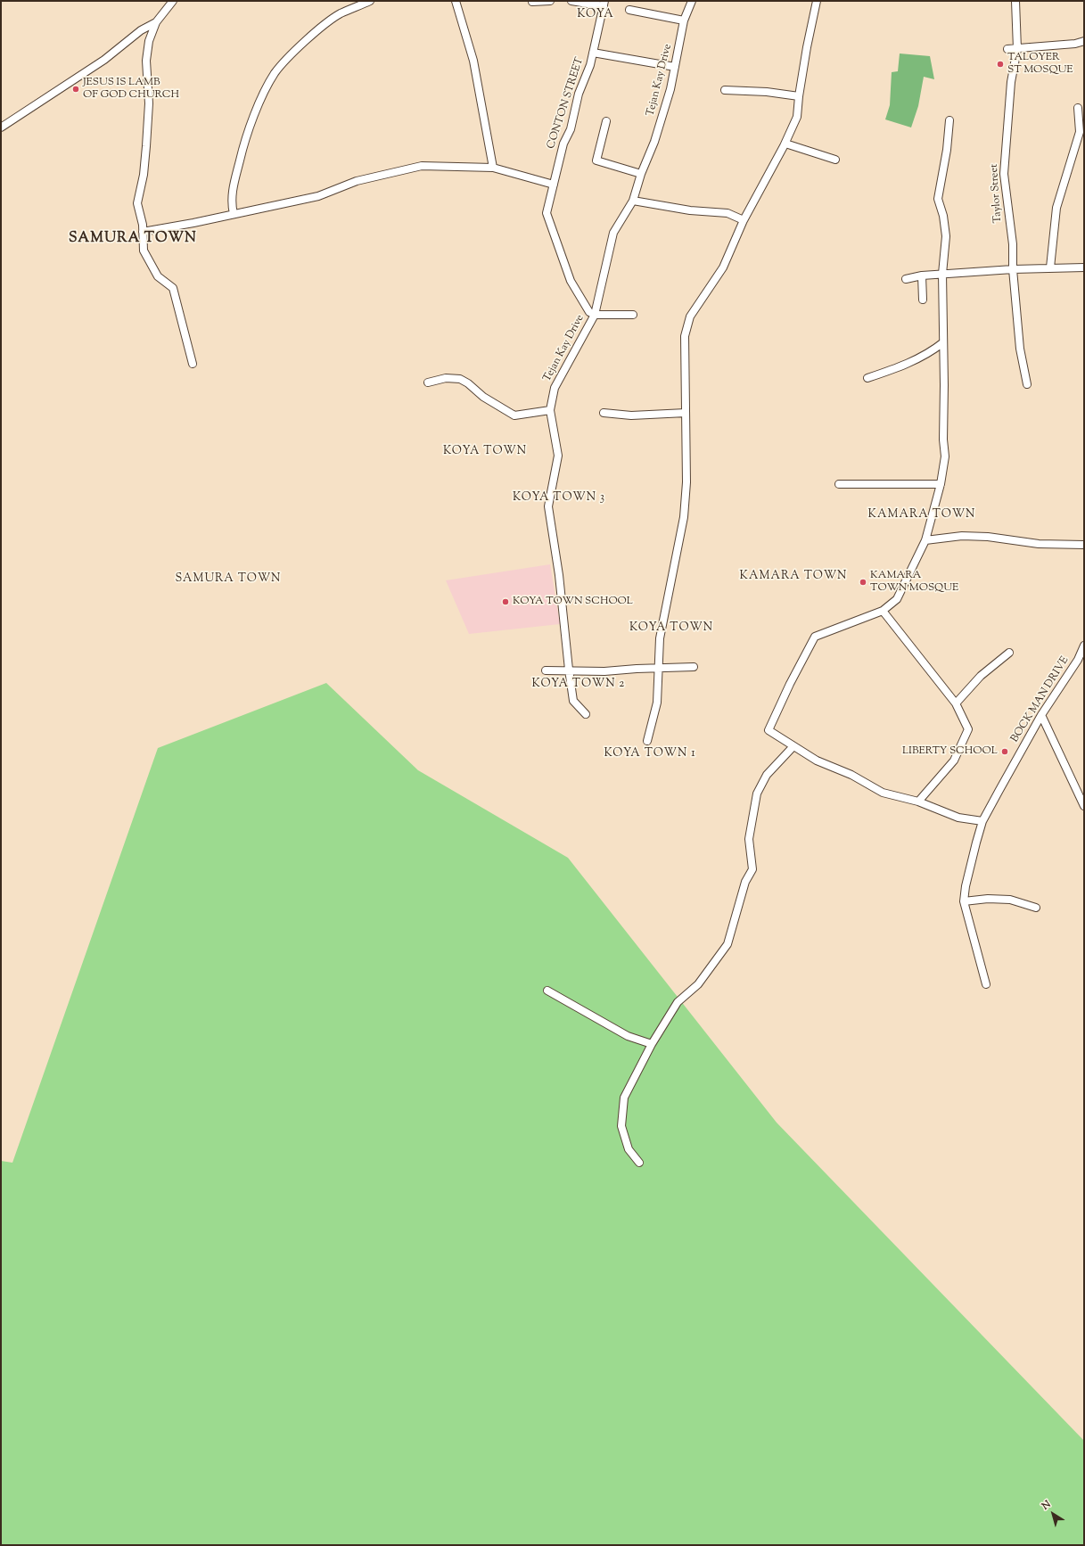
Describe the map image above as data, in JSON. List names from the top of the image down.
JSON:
{
  "streets": {
    "street": [
      "Tejan Kay Drive",
      "CONTON STREET",
      "Taylor Street",
      "BOCK MAN DRIVE"
    ]
  },
  "crossings": [
    ["Tejan Kay Drive", "CONTON STREET"]
  ],
  "districts": [
    "KOYA",
    "SAMURA TOWN",
    "KOYA TOWN",
    "KOYA TOWN 3",
    "KAMARA TOWN",
    "KAMARA TOWN",
    "SAMURA TOWN",
    "KOYA TOWN",
    "KOYA TOWN 2",
    "KOYA TOWN 1"
  ],
  "places": [
    "TALOYER ST MOSQUE",
    "JESUS IS LAMB OF GOD CHURCH",
    "KAMARA TOWN MOSQUE",
    "KOYA TOWN SCHOOL",
    "LIBERTY SCHOOL"
  ],
  "north": "top left"
}
